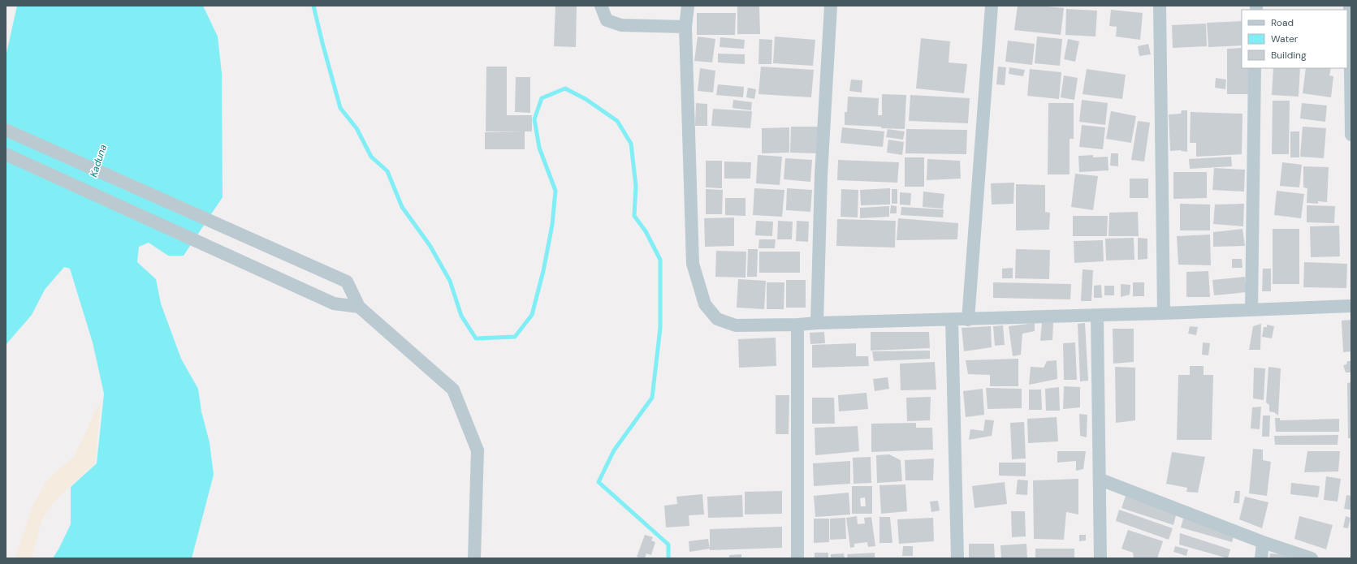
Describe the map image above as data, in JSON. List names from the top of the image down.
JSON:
{
  "water": ["Kaduna"],
  "legend": ["Road", "Water", "Building"]
}
